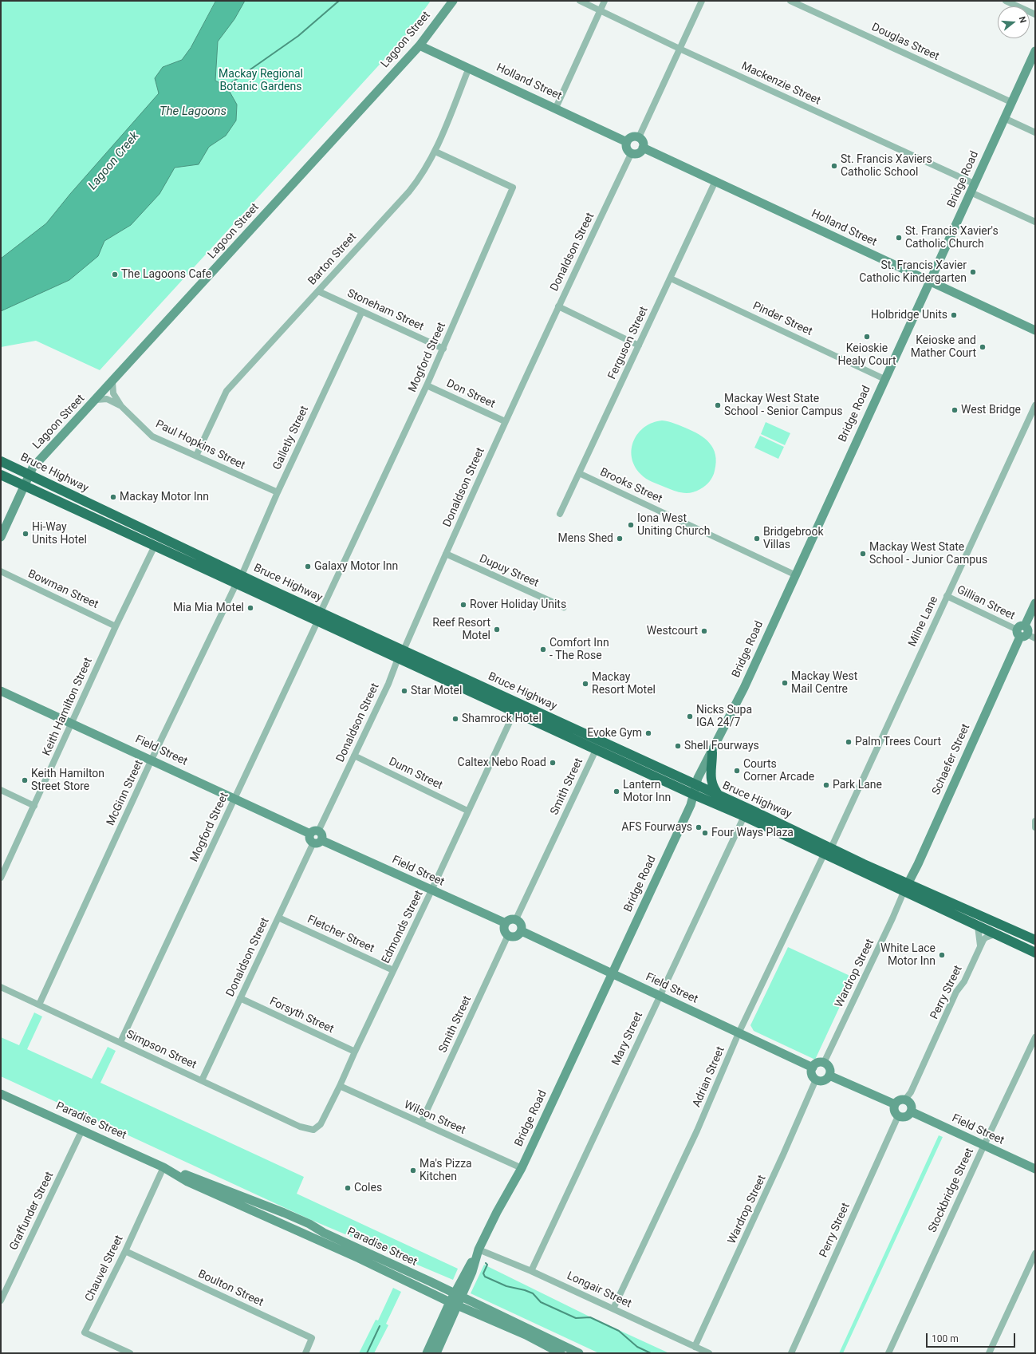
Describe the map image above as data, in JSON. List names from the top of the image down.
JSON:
{
  "streets": {
    "highway": ["Bruce Highway"],
    "street": [
      "Lagoon Street",
      "Douglas Street",
      "Holland Street",
      "Mackenzie Street",
      "Bridge Road",
      "Donaldson Street",
      "Barton Street",
      "Stoneham Street",
      "Pinder Street",
      "Ferguson Street",
      "Mogford Street",
      "Don Street",
      "Galletly Street",
      "Paul Hopkins Street",
      "Brooks Street",
      "Dupuy Street",
      "Bowman Street",
      "Gillian Street",
      "Milne Lane",
      "Keith Hamilton Street",
      "Field Street",
      "Schaefer Street",
      "Dunn Street",
      "Smith Street",
      "McGinn Street",
      "Edmonds Street",
      "Fletcher Street",
      "Wardrop Street",
      "Perry Street",
      "Forsyth Street",
      "Mary Street",
      "Simpson Street",
      "Adrian Street",
      "Wilson Street",
      "Paradise Street",
      "Stockbridge Street",
      "Graffunder Street",
      "Chauvel Street",
      "Boulton Street",
      "Longair Street"
    ]
  },
  "crossings": [
    ["Lagoon Street", "Holland Street"],
    ["Lagoon Street", "Paul Hopkins Street"],
    ["Lagoon Street", "Bruce Highway"],
    ["Douglas Street", "Bridge Road"],
    ["Holland Street", "Bridge Road"],
    ["Holland Street", "Donaldson Street"],
    ["Holland Street", "Barton Street"],
    ["Holland Street", "Ferguson Street"],
    ["Mackenzie Street", "Bridge Road"],
    ["Bridge Road", "Pinder Street"],
    ["Bridge Road", "Bruce Highway"],
    ["Bridge Road", "Brooks Street"],
    ["Bridge Road", "Field Street"],
    ["Bridge Road", "Wilson Street"],
    ["Bridge Road", "Paradise Street"],
    ["Bridge Road", "Longair Street"],
    ["Donaldson Street", "Don Street"],
    ["Donaldson Street", "Bruce Highway"],
    ["Donaldson Street", "Dupuy Street"],
    ["Donaldson Street", "Field Street"],
    ["Donaldson Street", "Dunn Street"],
    ["Donaldson Street", "Fletcher Street"],
    ["Donaldson Street", "Forsyth Street"],
    ["Donaldson Street", "Simpson Street"],
    ["Barton Street", "Stoneham Street"],
    ["Barton Street", "Mogford Street"],
    ["Barton Street", "Paul Hopkins Street"],
    ["Stoneham Street", "Mogford Street"],
    ["Stoneham Street", "Galletly Street"],
    ["Pinder Street", "Ferguson Street"],
    ["Ferguson Street", "Brooks Street"],
    ["Mogford Street", "Don Street"],
    ["Mogford Street", "Bruce Highway"],
    ["Mogford Street", "Field Street"],
    ["Mogford Street", "Simpson Street"],
    ["Galletly Street", "Paul Hopkins Street"],
    ["Galletly Street", "Bruce Highway"],
    ["Galletly Street", "McGinn Street"],
    ["Bruce Highway", "Milne Lane"],
    ["Bruce Highway", "Keith Hamilton Street"],
    ["Bruce Highway", "Schaefer Street"],
    ["Bruce Highway", "Smith Street"],
    ["Bruce Highway", "McGinn Street"],
    ["Bruce Highway", "Edmonds Street"],
    ["Bruce Highway", "Wardrop Street"],
    ["Bruce Highway", "Perry Street"],
    ["Bruce Highway", "Mary Street"],
    ["Bruce Highway", "Adrian Street"],
    ["Bowman Street", "Keith Hamilton Street"],
    ["Gillian Street", "Milne Lane"],
    ["Gillian Street", "Schaefer Street"],
    ["Keith Hamilton Street", "Field Street"],
    ["Field Street", "Smith Street"],
    ["Field Street", "McGinn Street"],
    ["Field Street", "Edmonds Street"],
    ["Field Street", "Wardrop Street"],
    ["Field Street", "Perry Street"],
    ["Field Street", "Mary Street"],
    ["Field Street", "Adrian Street"],
    ["Field Street", "Stockbridge Street"],
    ["Schaefer Street", "Wardrop Street"],
    ["Dunn Street", "Edmonds Street"],
    ["Smith Street", "Wilson Street"],
    ["McGinn Street", "Simpson Street"],
    ["Edmonds Street", "Fletcher Street"],
    ["Edmonds Street", "Forsyth Street"],
    ["Edmonds Street", "Simpson Street"],
    ["Edmonds Street", "Wilson Street"],
    ["Wardrop Street", "Longair Street"],
    ["Mary Street", "Longair Street"],
    ["Adrian Street", "Longair Street"],
    ["Paradise Street", "Graffunder Street"],
    ["Paradise Street", "Chauvel Street"],
    ["Chauvel Street", "Boulton Street"]
  ],
  "water": ["The Lagoons", "Lagoon Creek"],
  "parks": ["Mackay Regional Botanic Gardens"],
  "places": [
    "St. Francis Xaviers Catholic School",
    "St. Francis Xavier's Catholic Church",
    "St. Francis Xavier Catholic Kindergarten",
    "The Lagoons Cafe",
    "Holbridge Units",
    "Keioskie Healy Court",
    "Keioske and Mather Court",
    "Mackay West State School - Senior Campus",
    "West Bridge",
    "Mackay Motor Inn",
    "Iona West Uniting Church",
    "Hi-Way Units Hotel",
    "Mens Shed",
    "Bridgebrook Villas",
    "Mackay West State School - Junior Campus",
    "Galaxy Motor Inn",
    "Rover Holiday Units",
    "Mia Mia Motel",
    "Reef Resort Motel",
    "Westcourt",
    "Comfort Inn - The Rose",
    "Mackay West Mail Centre",
    "Mackay Resort Motel",
    "Star Motel",
    "Nicks Supa IGA 24/7",
    "Shamrock Hotel",
    "Evoke Gym",
    "Palm Trees Court",
    "Shell Fourways",
    "Caltex Nebo Road",
    "Courts Corner Arcade",
    "Keith Hamilton Street Store",
    "Park Lane",
    "Lantern Motor Inn",
    "AFS Fourways",
    "Four Ways Plaza",
    "White Lace Motor Inn",
    "Ma's Pizza Kitchen",
    "Coles"
  ],
  "scale_bar": "100 m",
  "north": "right"
}
